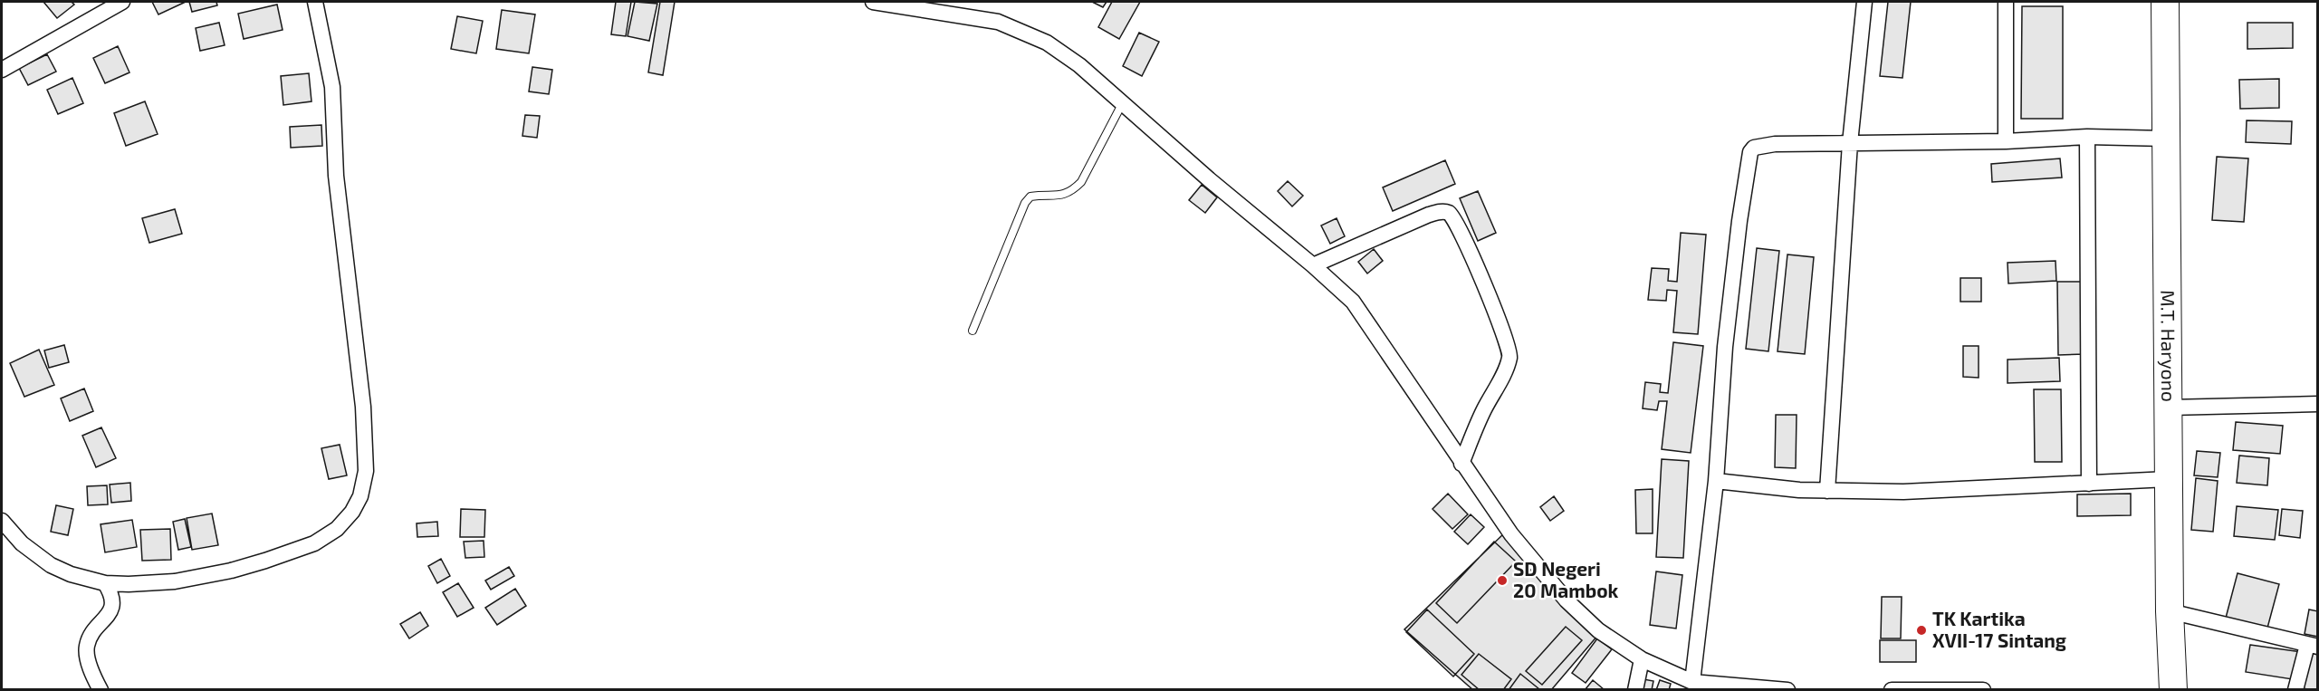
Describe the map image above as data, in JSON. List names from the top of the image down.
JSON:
{
  "streets": {
    "highway": ["M.T. Haryono"]
  },
  "places": ["SD Negeri 20 Mambok", "TK Kartika XVII-17 Sintang"]
}
